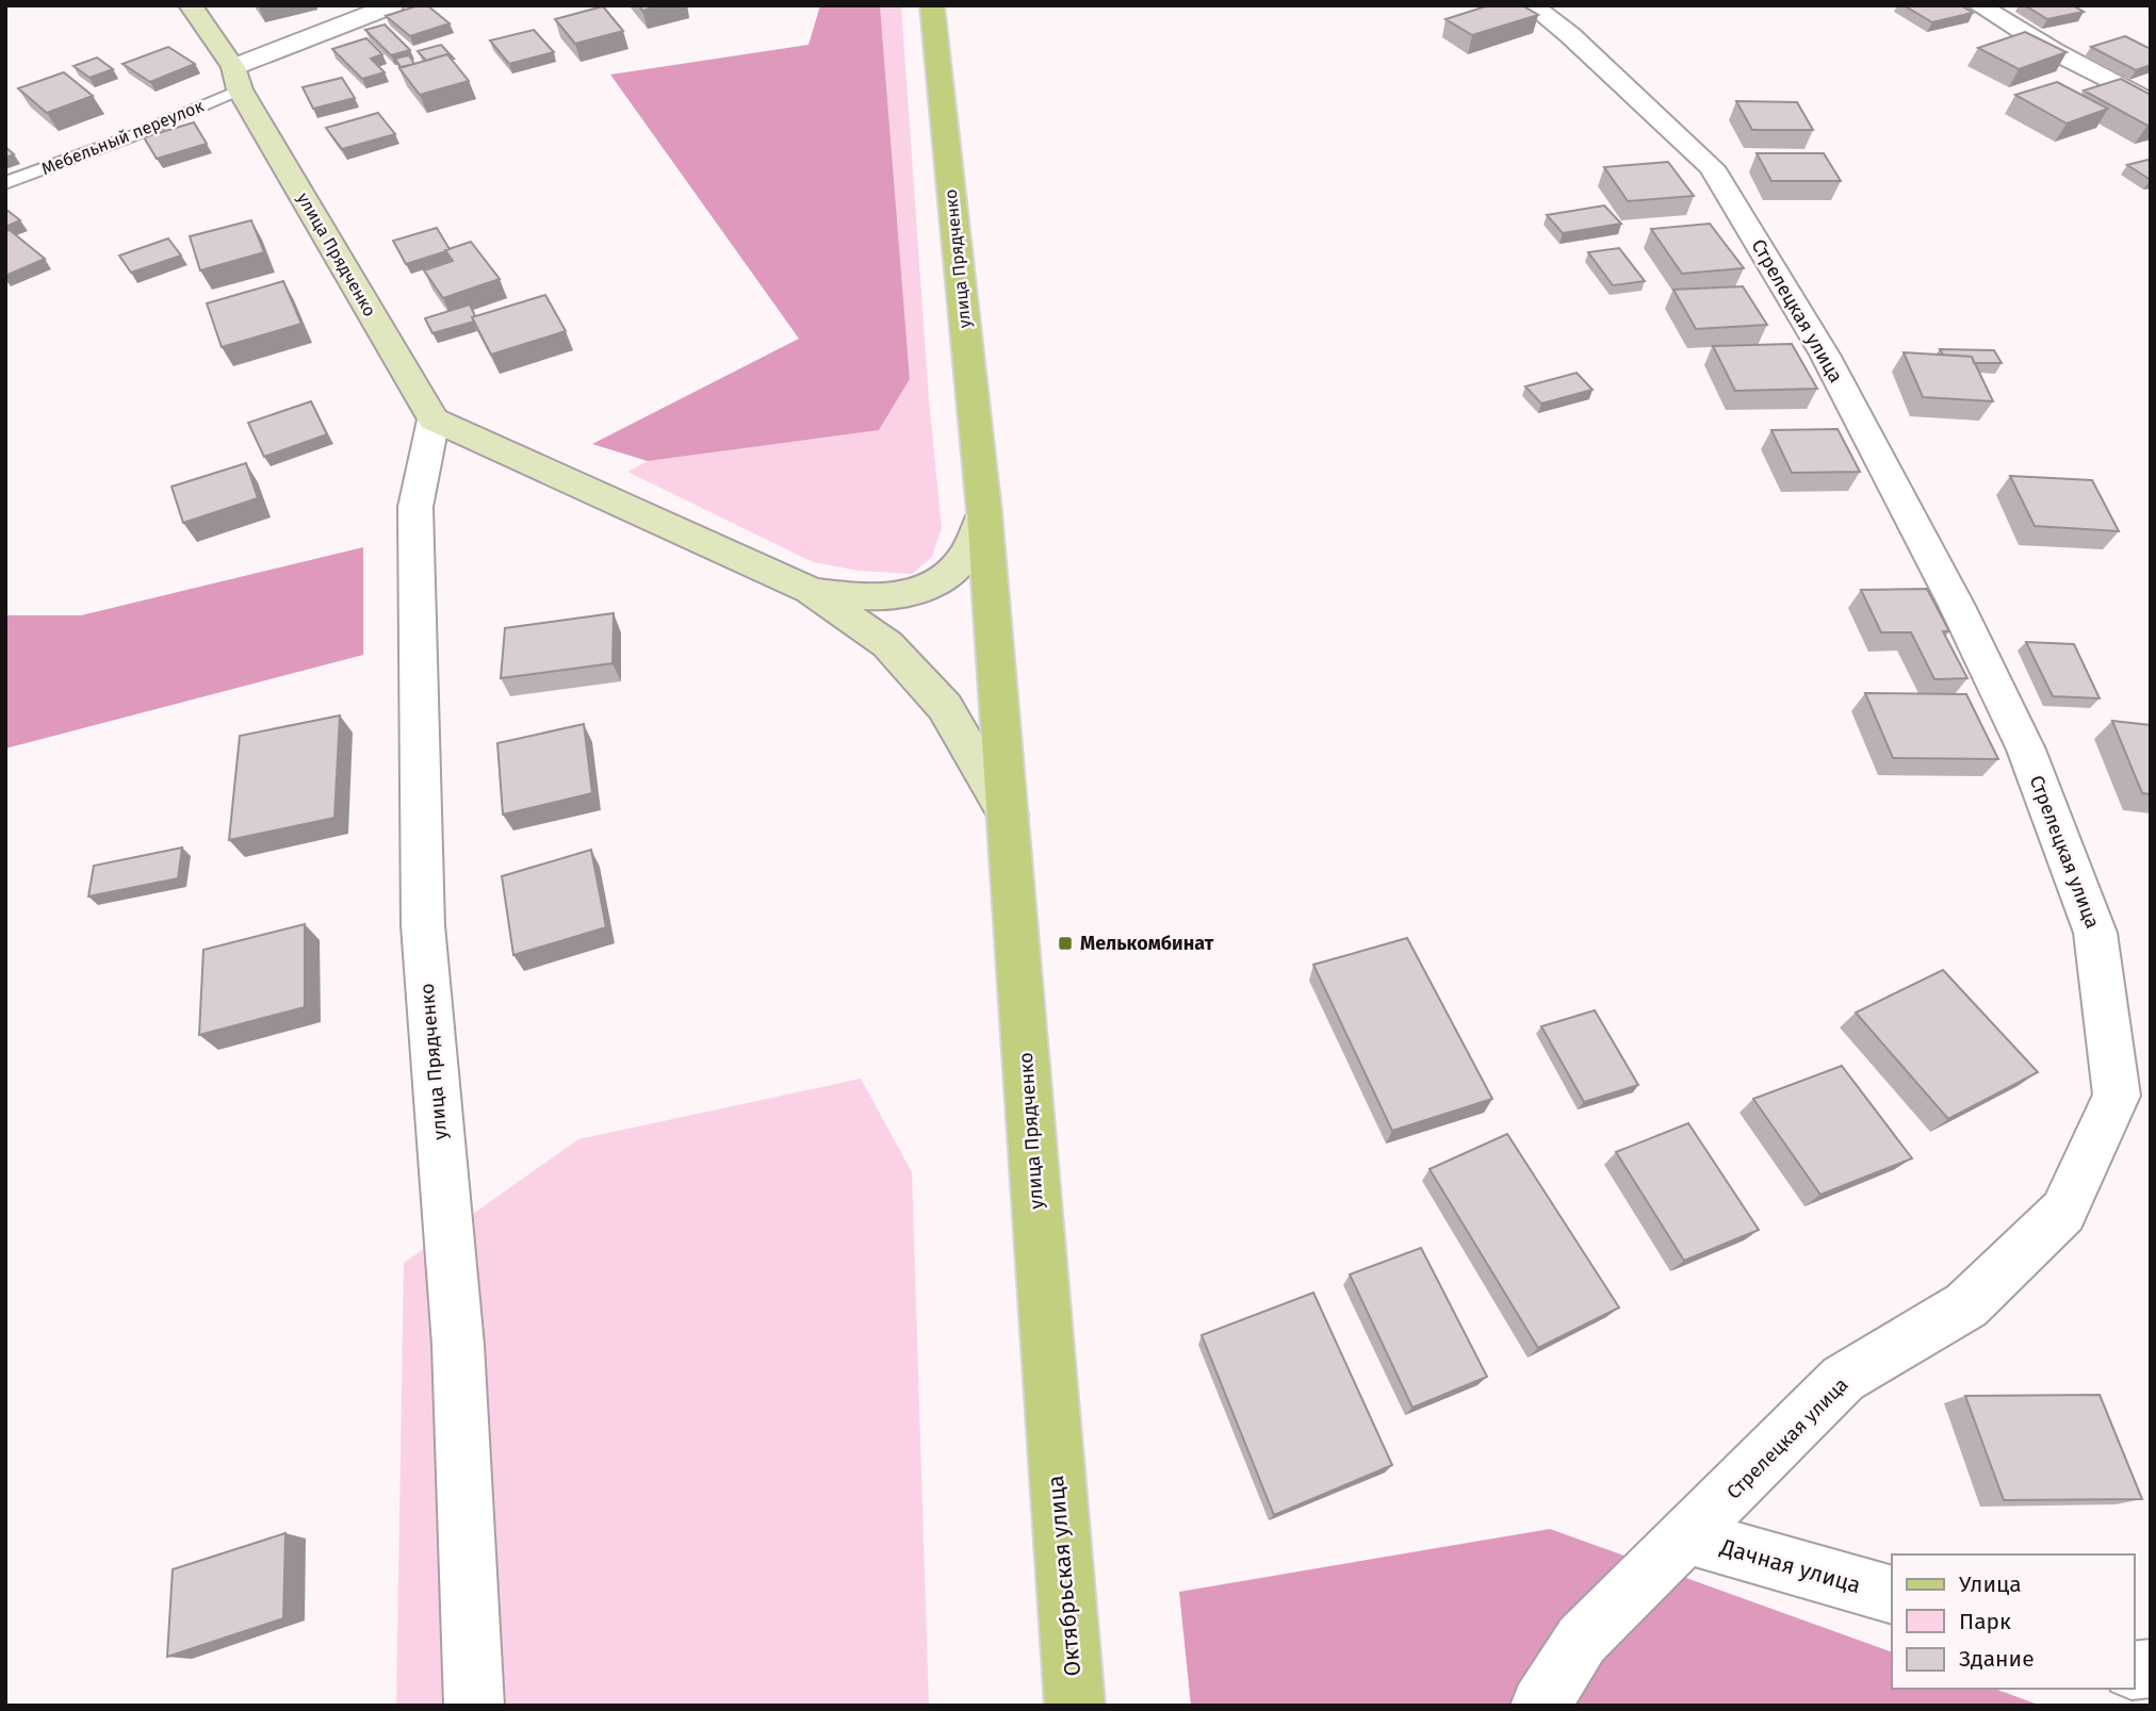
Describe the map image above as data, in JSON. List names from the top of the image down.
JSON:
{
  "streets": {
    "main road": ["улица Прядченко", "Октябрьская улица"],
    "street": ["Стрелецкая улица", "Дачная улица"],
    "lane": ["Мебельный переулок"]
  },
  "crossings": [
    ["Мебельный переулок", "улица Прядченко"],
    ["улица Прядченко", "Октябрьская улица"],
    ["Стрелецкая улица", "Дачная улица"]
  ],
  "places": {
    "transit": ["Мелькомбинат"]
  },
  "legend": ["Улица", "Парк", "Здание"]
}
